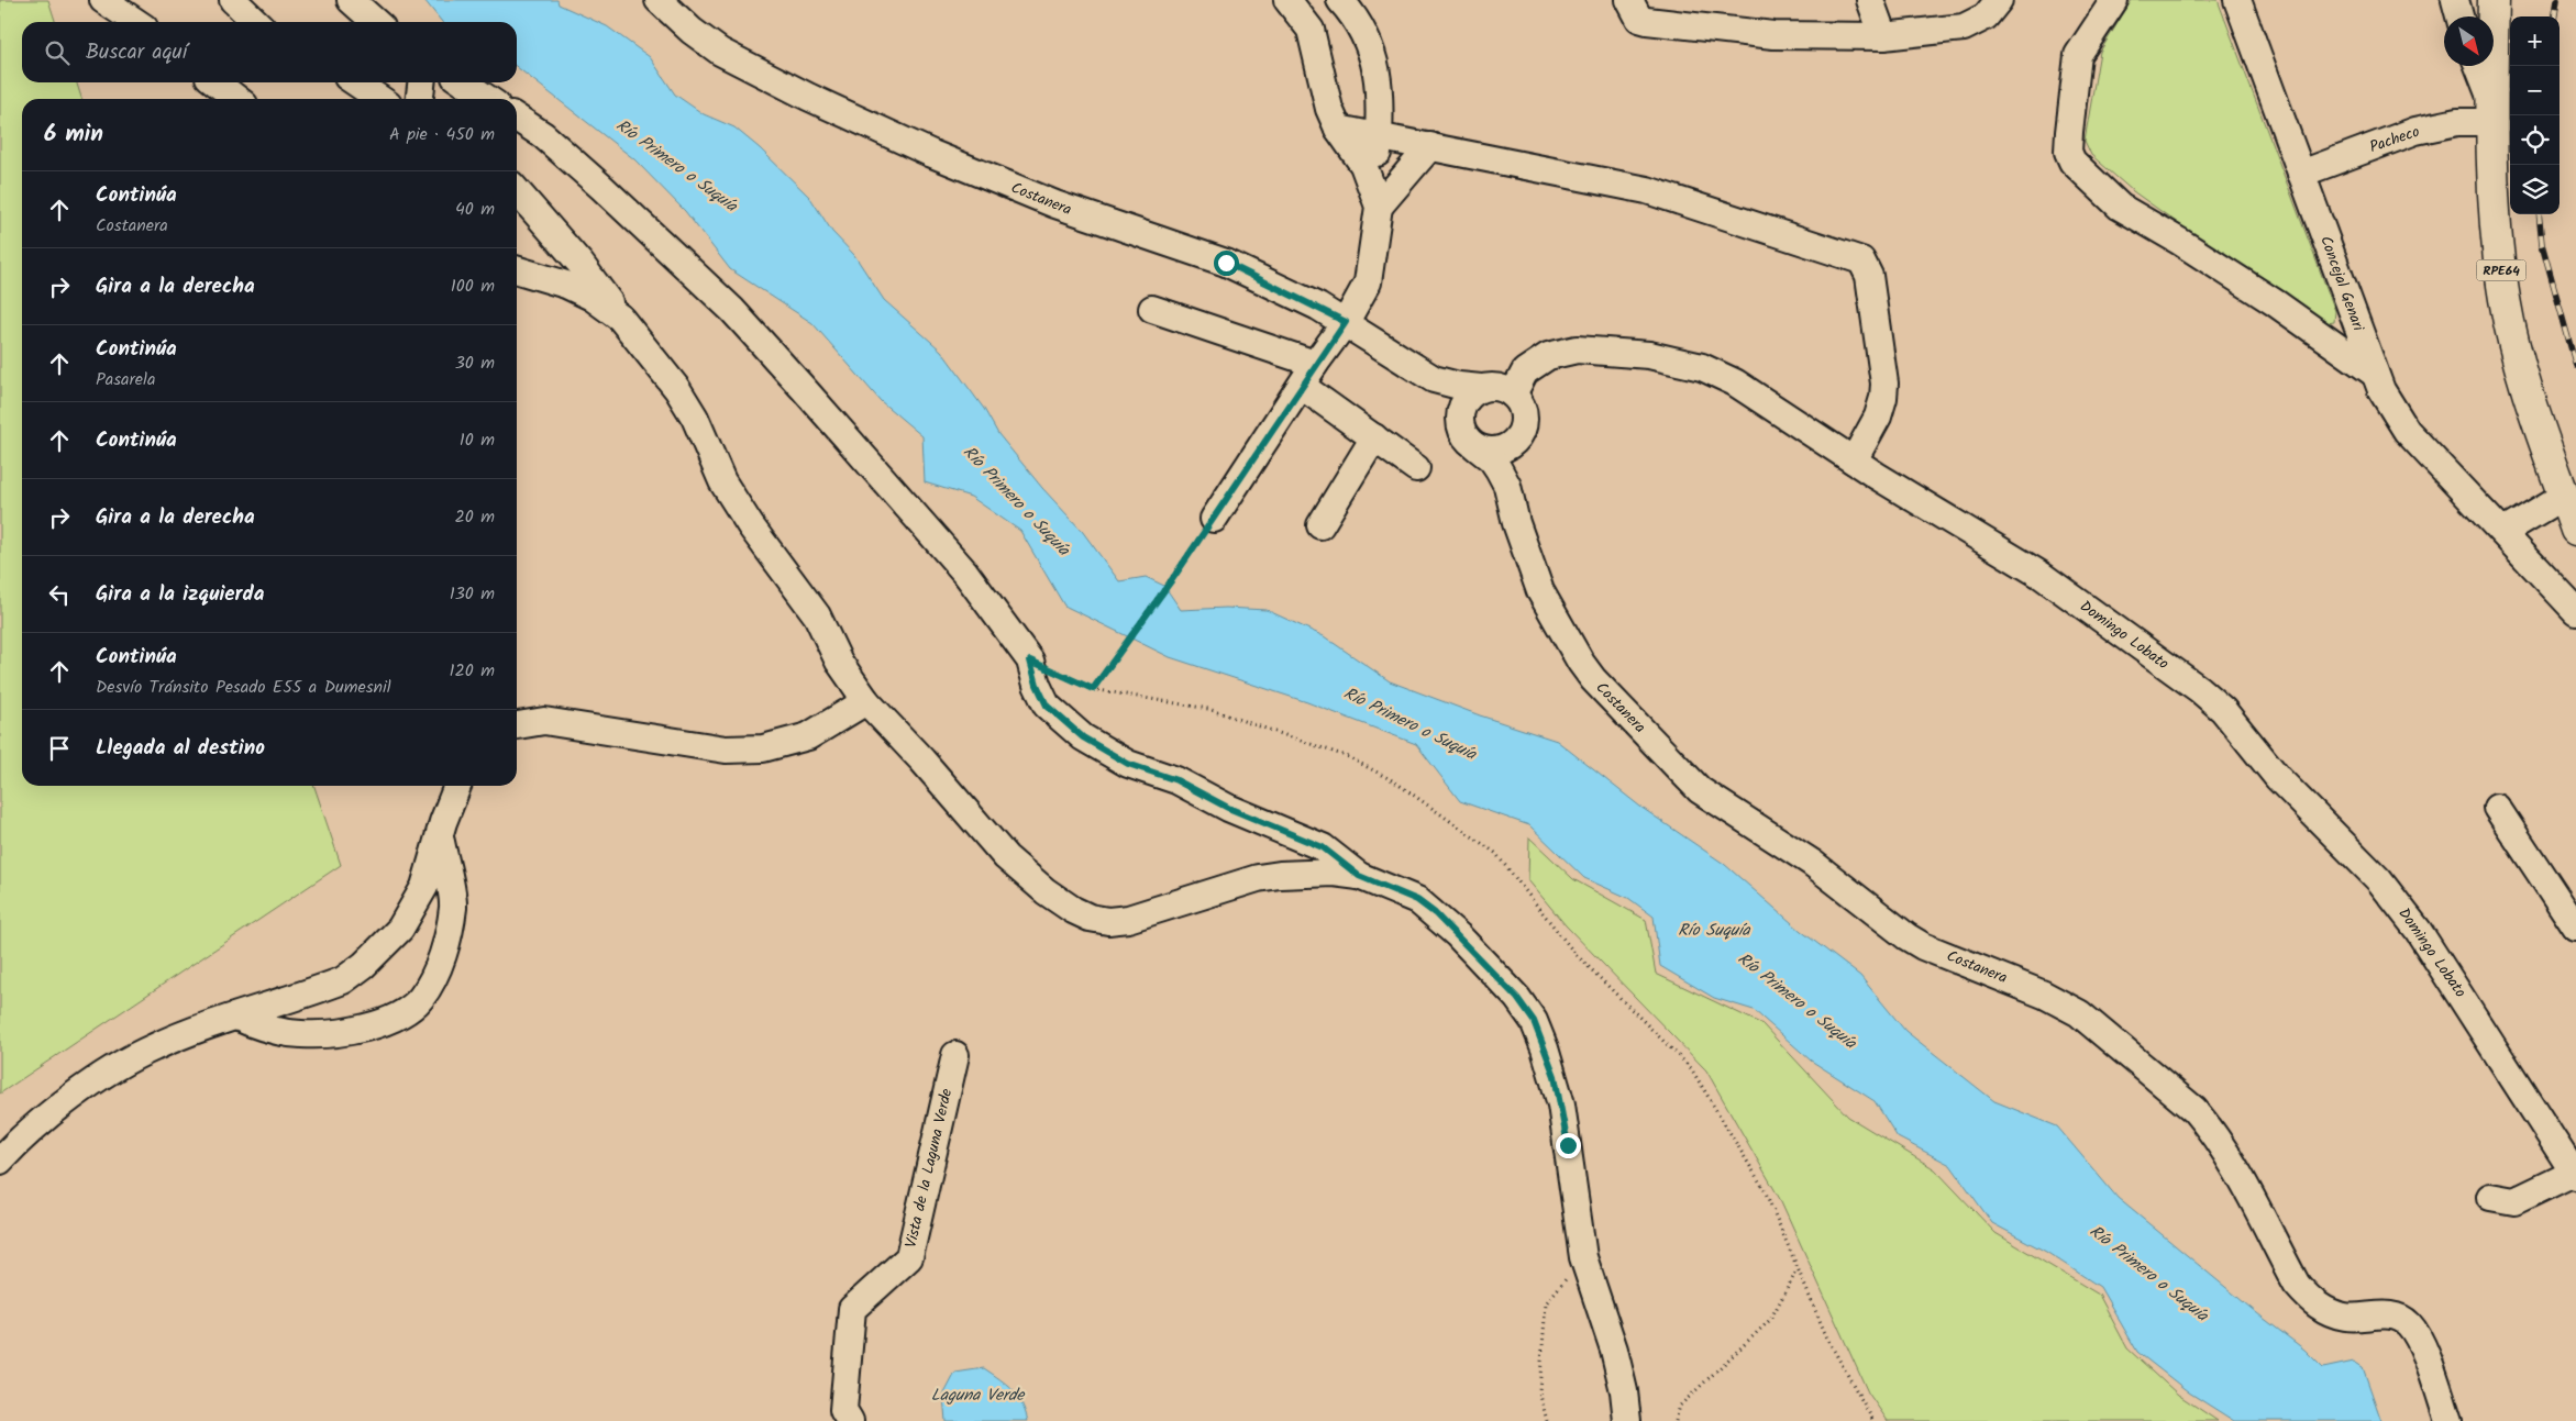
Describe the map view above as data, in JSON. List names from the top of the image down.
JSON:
{
  "streets": {
    "main road": ["RPE64"],
    "street": [
      "Pacheco",
      "Costanera",
      "Concejal Genari",
      "Domingo Lobato",
      "Vista de la Laguna Verde"
    ]
  },
  "crossings": [
    ["Pacheco", "RPE64"],
    ["Pacheco", "Concejal Genari"],
    ["Costanera", "Domingo Lobato"]
  ],
  "water": ["Río Primero o Suquía", "Río Suquía", "Laguna Verde"],
  "north": "bottom right",
  "page": {
    "map_buttons": ["+", "−"],
    "search": "Buscar aquí",
    "heading": ["6 min", "A pie · 450 m"],
    "list": [
      ["Continúa", "Costanera", "40 m"],
      ["Gira a la derecha", "100 m"],
      ["Continúa", "Pasarela", "30 m"],
      ["Continúa", "10 m"],
      ["Gira a la derecha", "20 m"],
      ["Gira a la izquierda", "130 m"],
      ["Continúa", "Desvío Tránsito Pesado E55 a Dumesnil", "120 m"],
      "Llegada al destino"
    ]
  }
}
